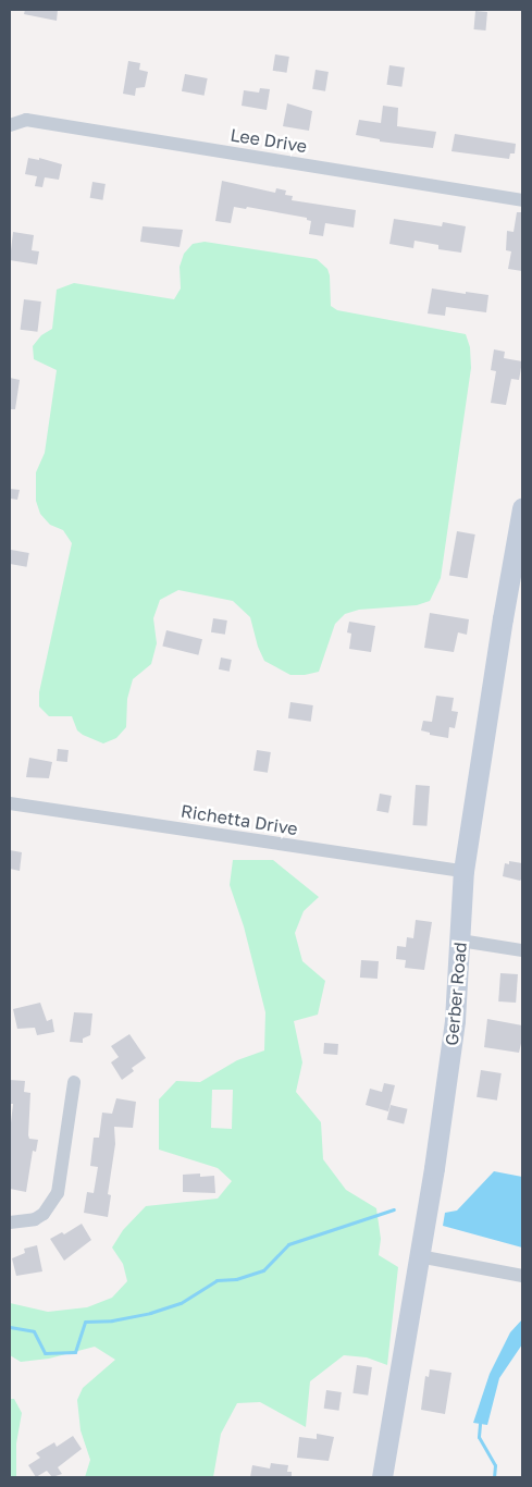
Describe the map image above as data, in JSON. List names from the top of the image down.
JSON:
{
  "streets": {
    "street": ["Lee Drive", "Richetta Drive", "Gerber Road"]
  },
  "crossings": [
    ["Richetta Drive", "Gerber Road"]
  ]
}
